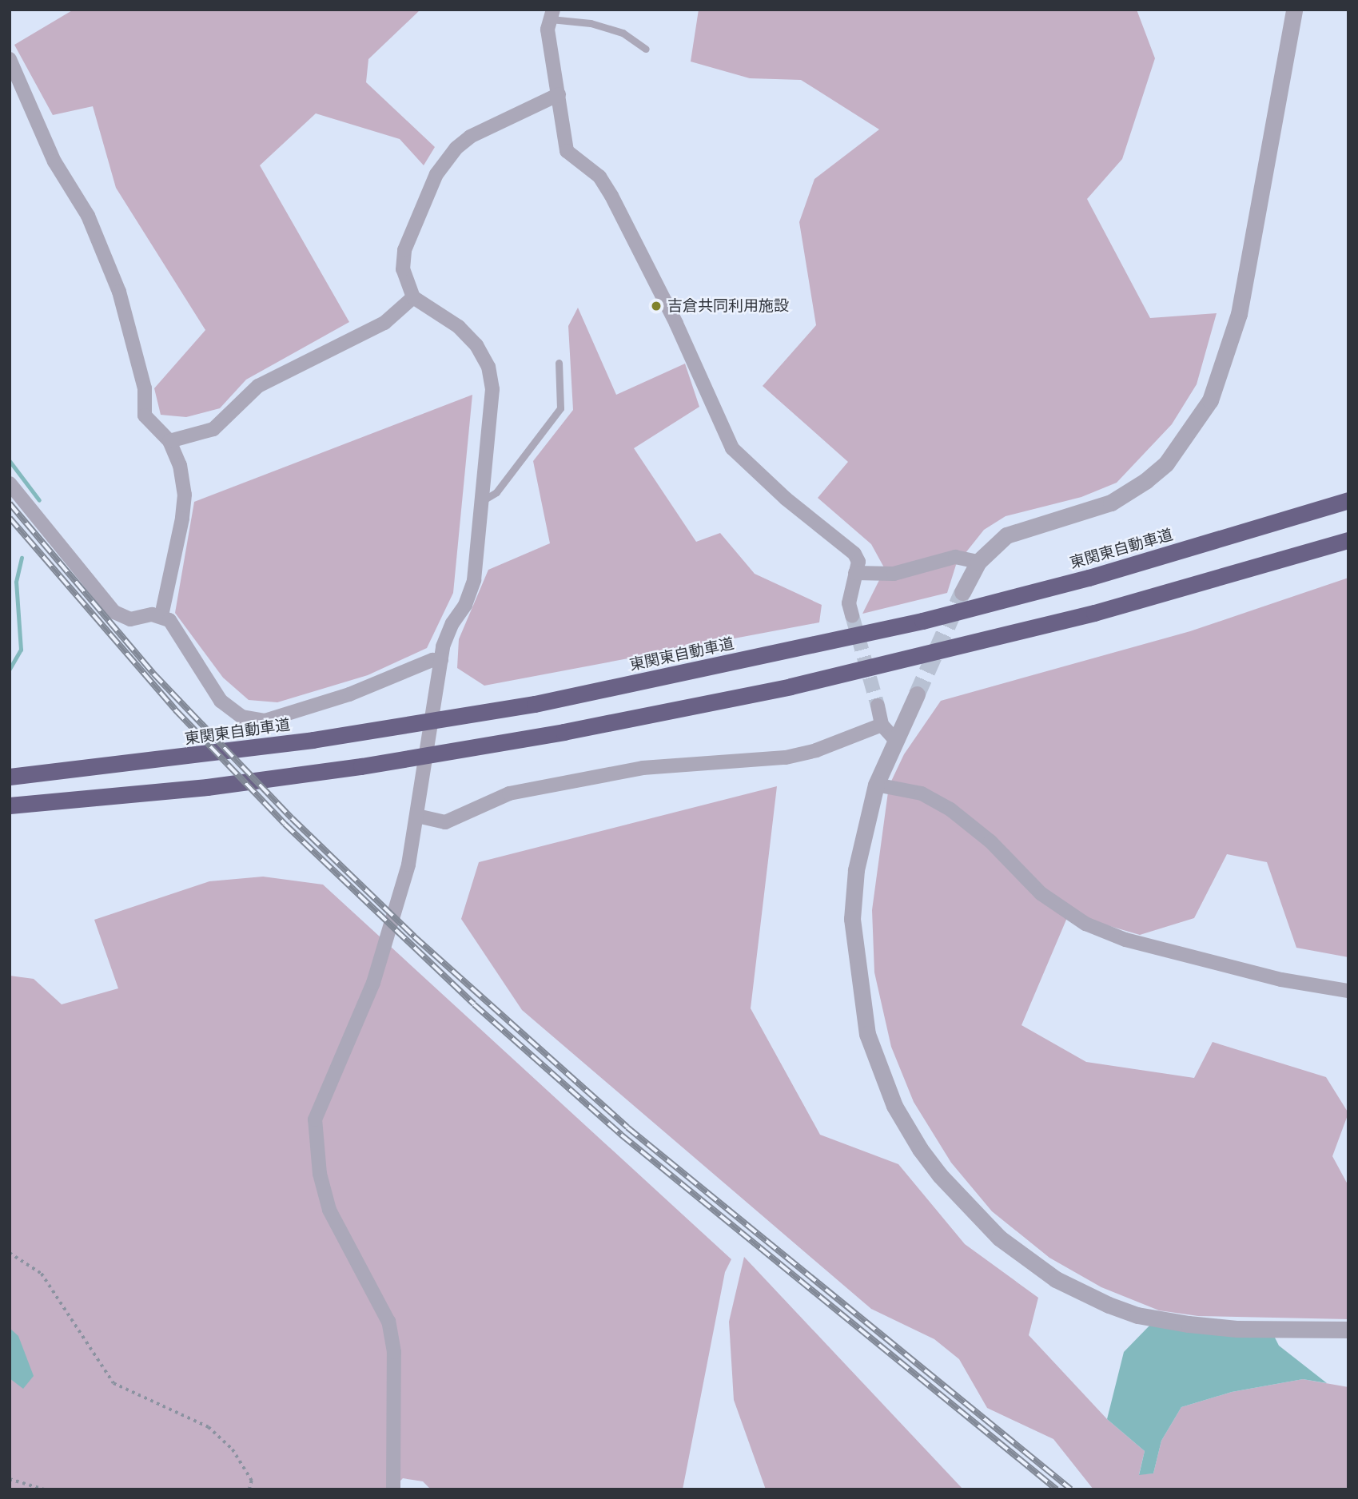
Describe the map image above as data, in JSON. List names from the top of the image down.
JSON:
{
  "streets": {
    "highway": ["東関東自動車道"]
  },
  "places": ["吉倉共同利用施設"]
}
